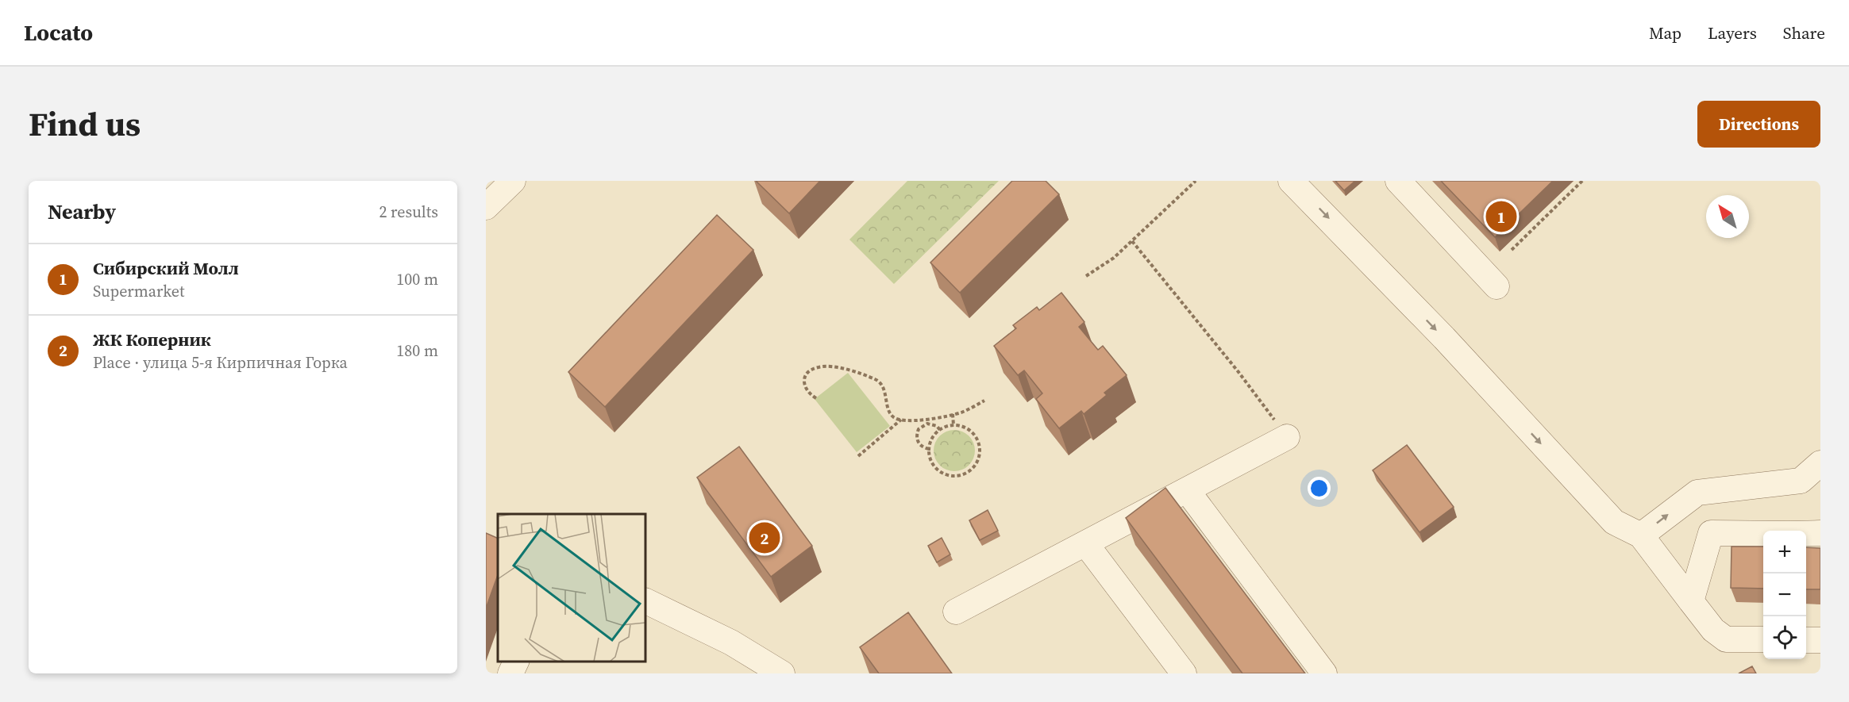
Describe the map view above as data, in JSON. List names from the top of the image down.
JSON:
{
  "north": "top left",
  "page": {
    "header": "Locato",
    "nav": ["Map", "Layers", "Share"],
    "title": "Find us",
    "buttons": "Directions",
    "heading": ["Nearby", "2 results"],
    "pins": ["1", "2"],
    "list": [
      {
        "mark": "1",
        "name": "Сибирский Молл",
        "note": "Supermarket",
        "value": "100 m"
      },
      {
        "mark": "2",
        "name": "ЖК Коперник",
        "note": "Place · улица 5-я Кирпичная Горка",
        "value": "180 m"
      }
    ],
    "map_buttons": ["+", "−"]
  }
}
